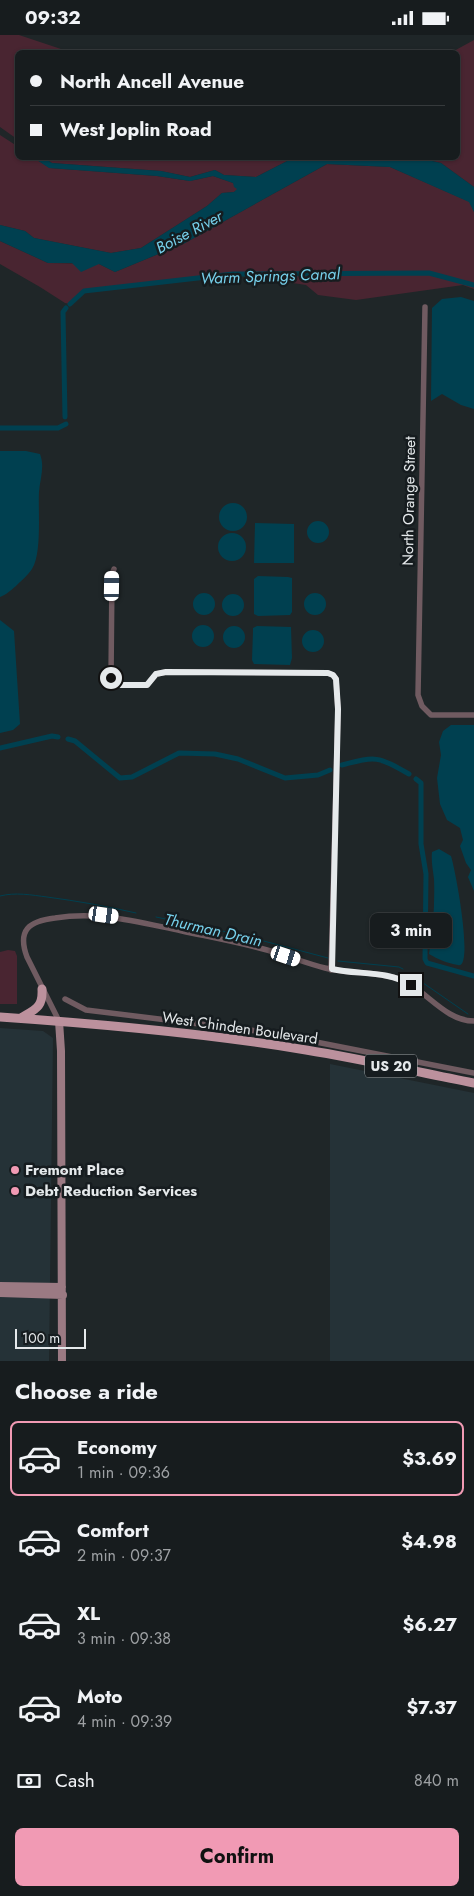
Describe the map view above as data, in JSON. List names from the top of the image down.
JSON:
{
  "streets": {
    "main road": ["West Chinden Boulevard", "US 20"],
    "street": ["North Orange Street"]
  },
  "water": ["Boise River", "Warm Springs Canal", "Thurman Drain"],
  "places": ["Fremont Place", "Debt Reduction Services"],
  "scale_bar": "100 m",
  "page": {
    "status": "09:32",
    "banner": ["North Ancell Avenue", "West Joplin Road"],
    "bubble": "3 min",
    "scale": "100 m",
    "heading": "Choose a ride",
    "list": [
      {
        "name": "Economy",
        "note": "1 min · 09:36",
        "value": "$3.69"
      },
      {
        "name": "Comfort",
        "note": "2 min · 09:37",
        "value": "$4.98"
      },
      {
        "name": "XL",
        "note": "3 min · 09:38",
        "value": "$6.27"
      },
      {
        "name": "Moto",
        "note": "4 min · 09:39",
        "value": "$7.37"
      }
    ],
    "pay": ["Cash", "840 m"],
    "buttons": "Confirm"
  }
}
